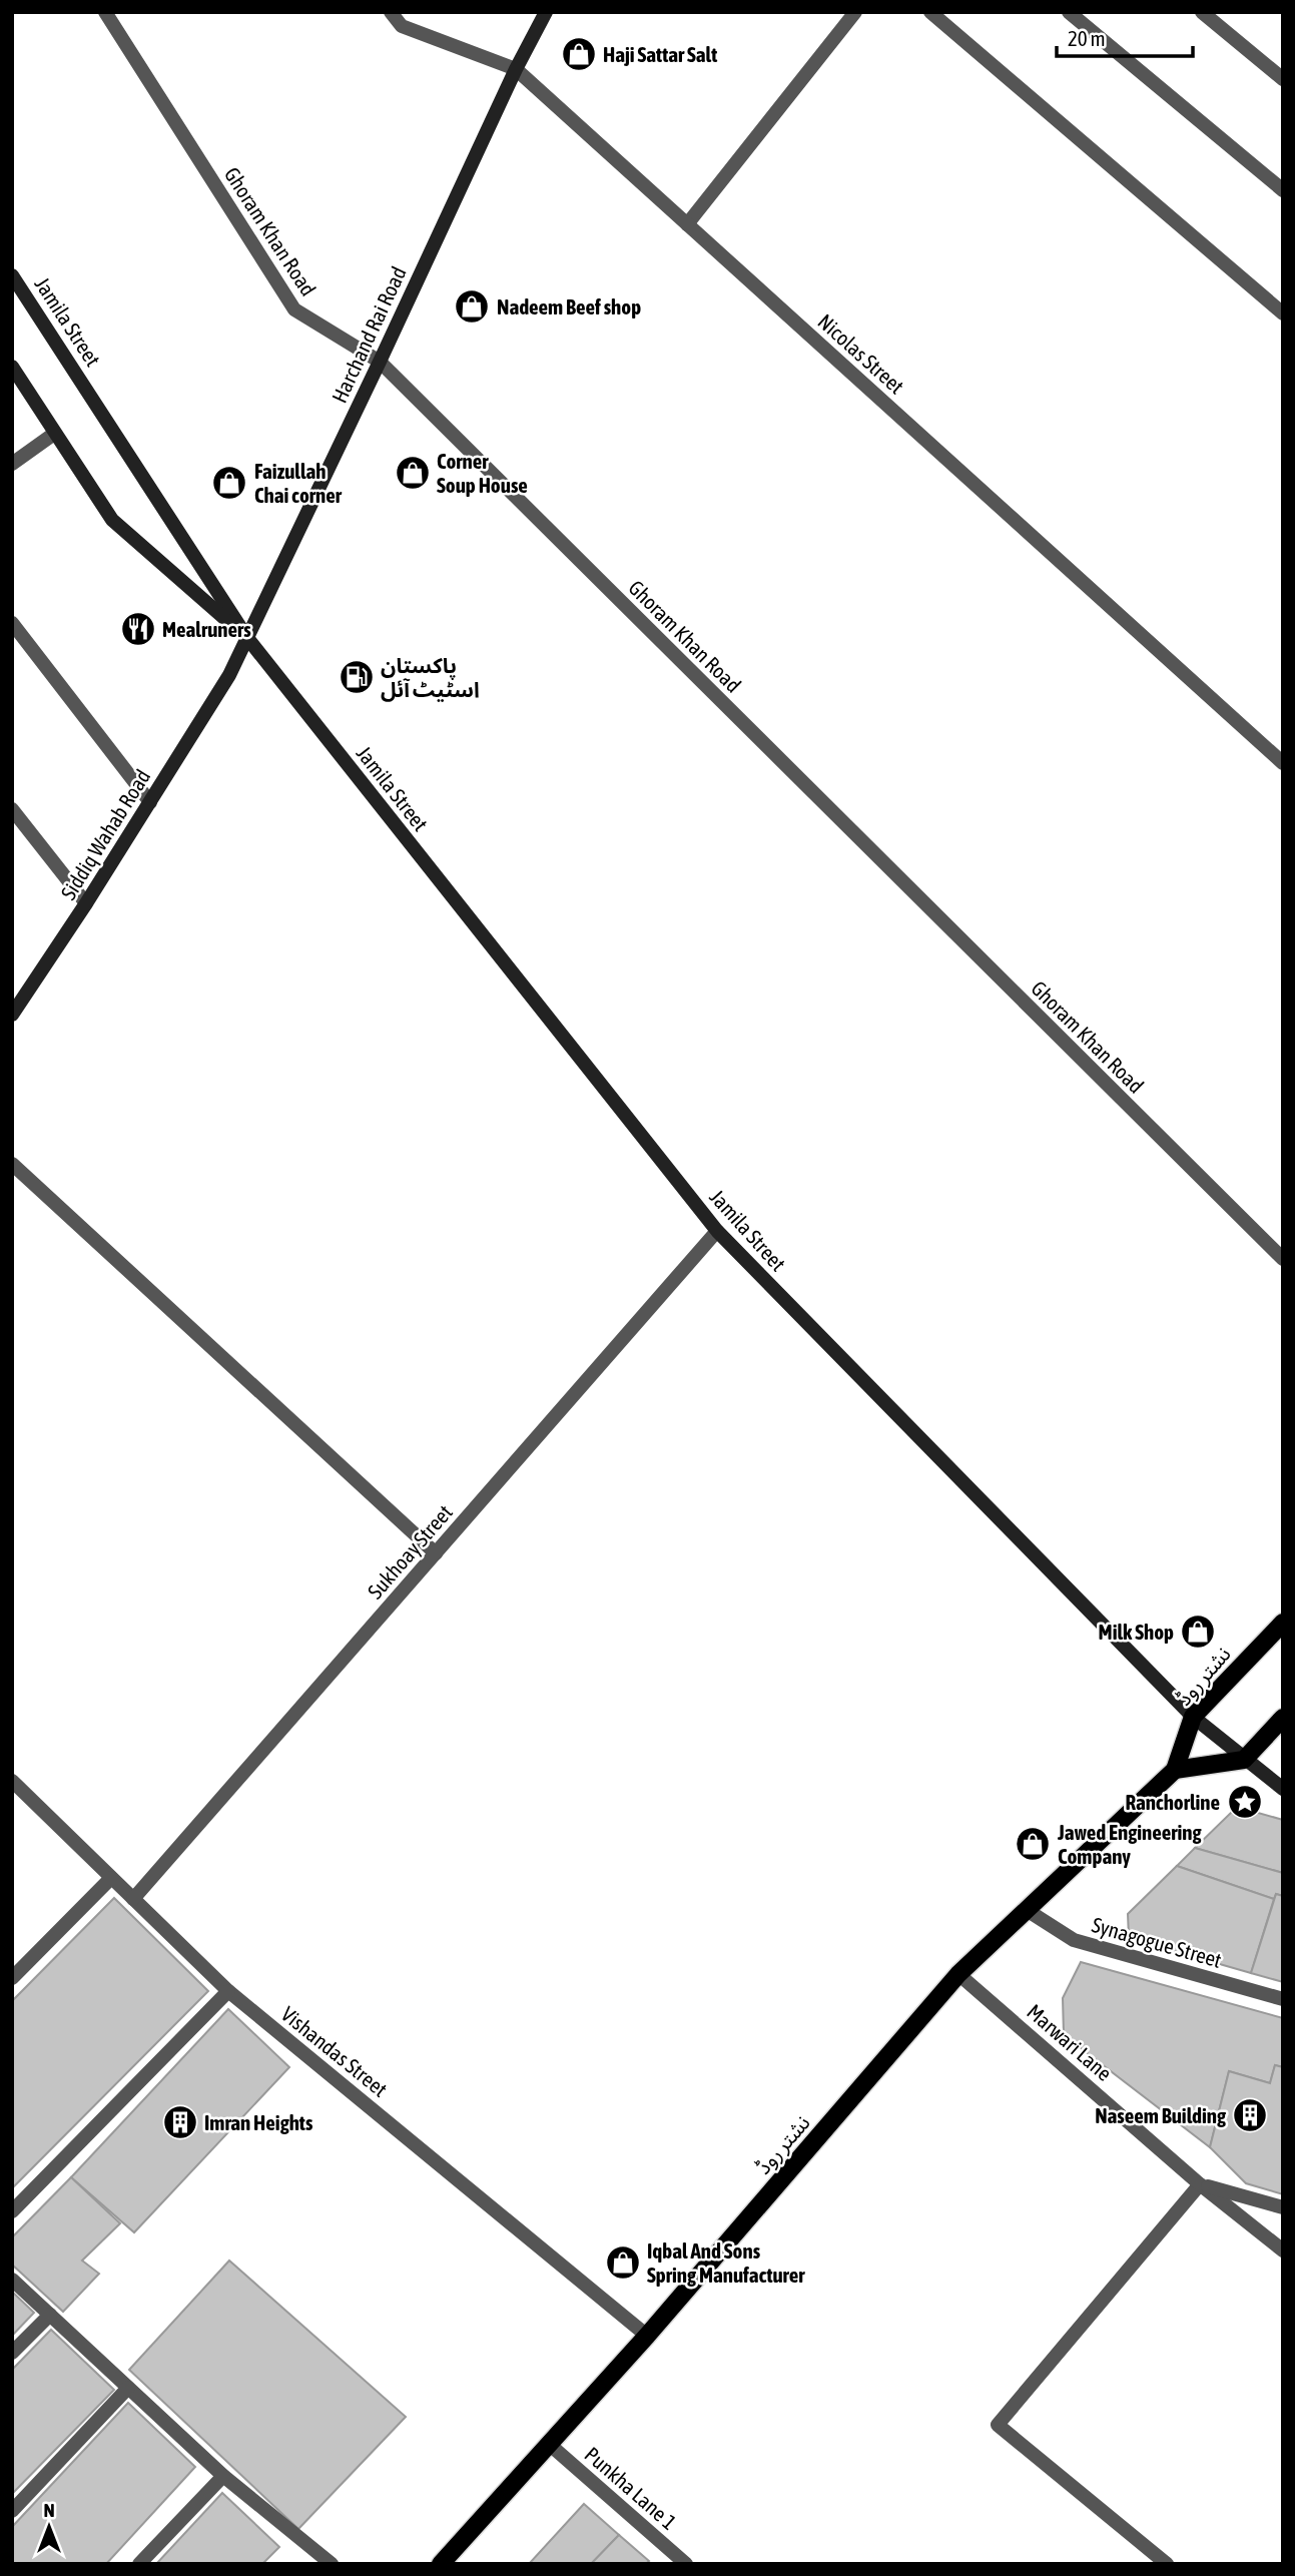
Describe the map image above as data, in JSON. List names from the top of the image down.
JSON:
{
  "streets": {
    "main road": [
      "Jamila Street",
      "Harchand Rai Road",
      "Siddiq Wahab Road",
      "نشتر روڈ"
    ],
    "street": [
      "Ghoram Khan Road",
      "Nicolas Street",
      "Sukhoay Street",
      "Synagogue Street",
      "Marwari Lane",
      "Vishandas Street",
      "Punkha Lane 1"
    ]
  },
  "crossings": [
    ["Ghoram Khan Road", "Harchand Rai Road"],
    ["Jamila Street", "Harchand Rai Road"],
    ["Jamila Street", "Sukhoay Street"],
    ["Jamila Street", "نشتر روڈ"],
    ["Harchand Rai Road", "Nicolas Street"],
    ["Harchand Rai Road", "Siddiq Wahab Road"],
    ["Sukhoay Street", "Vishandas Street"],
    ["نشتر روڈ", "Synagogue Street"],
    ["نشتر روڈ", "Marwari Lane"],
    ["نشتر روڈ", "Vishandas Street"],
    ["نشتر روڈ", "Punkha Lane 1"]
  ],
  "places": {
    "shop": [
      "Haji Sattar Salt",
      "Nadeem Beef shop",
      "Corner Soup House",
      "Faizullah Chai corner",
      "Milk Shop",
      "Jawed Engineering Company",
      "Iqbal And Sons Spring Manufacturer"
    ],
    "restaurant": ["Mealruners"],
    "fuel station": ["پاکستان اسٹیٹ آئل"],
    "place": ["Ranchorline"],
    "building": ["Naseem Building", "Imran Heights"]
  },
  "scale_bar": "20 m",
  "north": "top"
}
